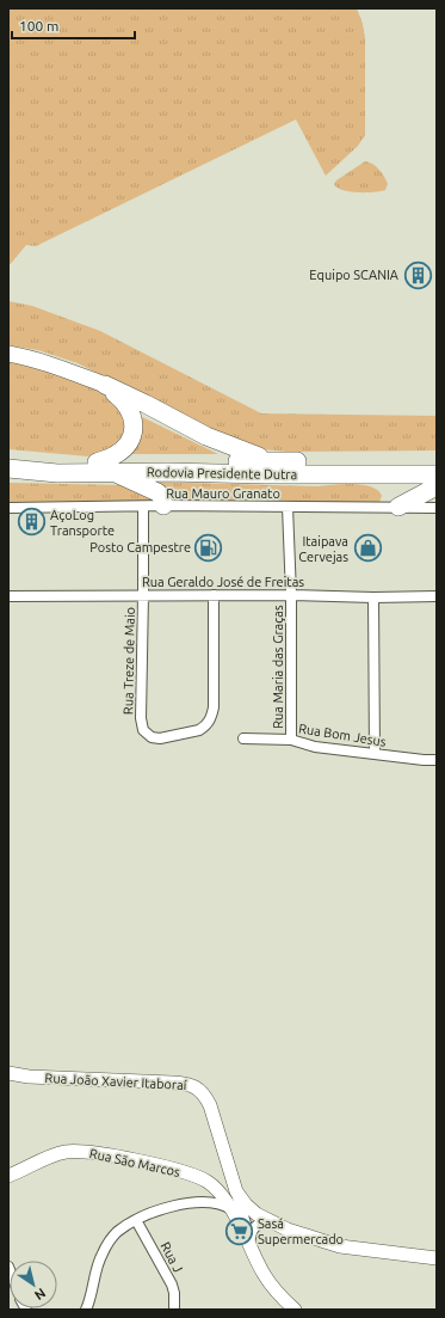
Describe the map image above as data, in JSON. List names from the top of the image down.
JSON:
{
  "streets": {
    "highway": ["Rodovia Presidente Dutra"],
    "street": [
      "Rua Mauro Granato",
      "Rua Geraldo José de Freitas",
      "Rua Treze de Maio",
      "Rua Maria das Graças",
      "Rua Bom Jesus",
      "Rua João Xavier Itaboraí",
      "Rua São Marcos",
      "Rua J"
    ]
  },
  "crossings": [
    ["Rua Mauro Granato", "Rua Treze de Maio"],
    ["Rua Mauro Granato", "Rua Maria das Graças"],
    ["Rua Geraldo José de Freitas", "Rua Treze de Maio"],
    ["Rua Geraldo José de Freitas", "Rua Maria das Graças"],
    ["Rua Maria das Graças", "Rua Bom Jesus"]
  ],
  "places": {
    "building": ["Equipo SCANIA", "AçoLog Transporte"],
    "fuel station": ["Posto Campestre"],
    "shop": ["Itaipava Cervejas"],
    "supermarket": ["Sasá Supermercado"]
  },
  "scale_bar": "100 m",
  "north": "bottom right"
}
